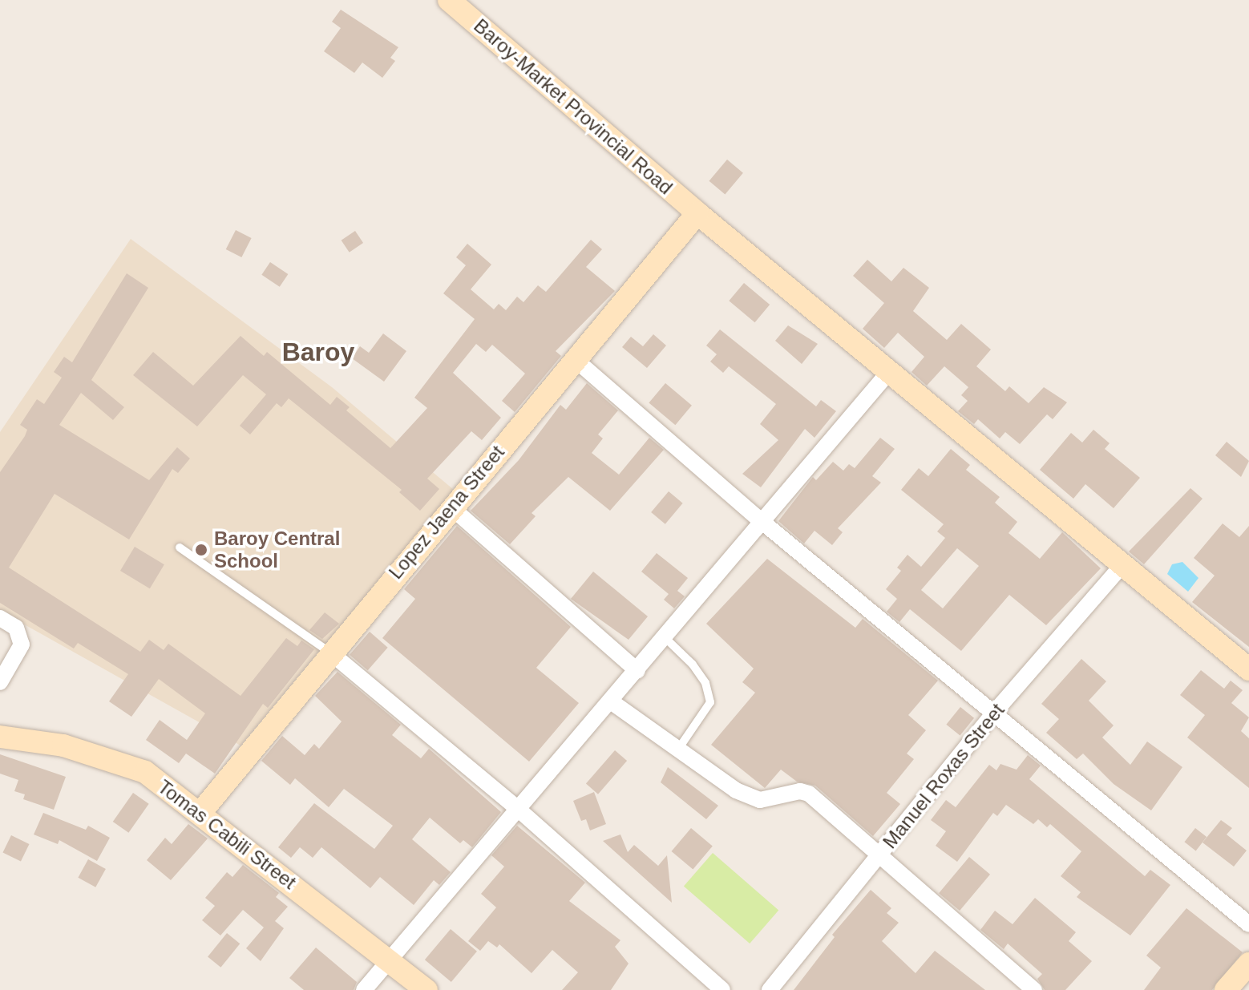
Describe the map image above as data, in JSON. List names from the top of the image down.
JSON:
{
  "streets": {
    "street": [
      "Baroy-Market Provincial Road",
      "Lopez Jaena Street",
      "Manuel Roxas Street",
      "Tomas Cabili Street"
    ]
  },
  "crossings": [
    ["Baroy-Market Provincial Road", "Lopez Jaena Street"],
    ["Baroy-Market Provincial Road", "Manuel Roxas Street"],
    ["Lopez Jaena Street", "Tomas Cabili Street"]
  ],
  "districts": ["Baroy"],
  "places": ["Baroy Central School"]
}
